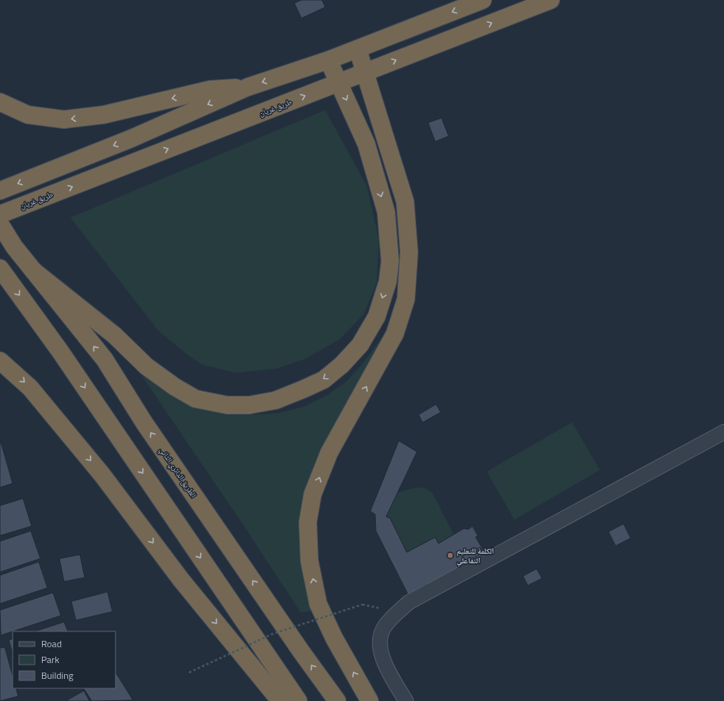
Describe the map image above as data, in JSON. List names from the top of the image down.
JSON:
{
  "streets": {
    "highway": ["طريق غريان", "الطريق الدائري الثاني"]
  },
  "places": ["الكلمة للتعليم التفاعلي"],
  "legend": ["Road", "Park", "Building"]
}
